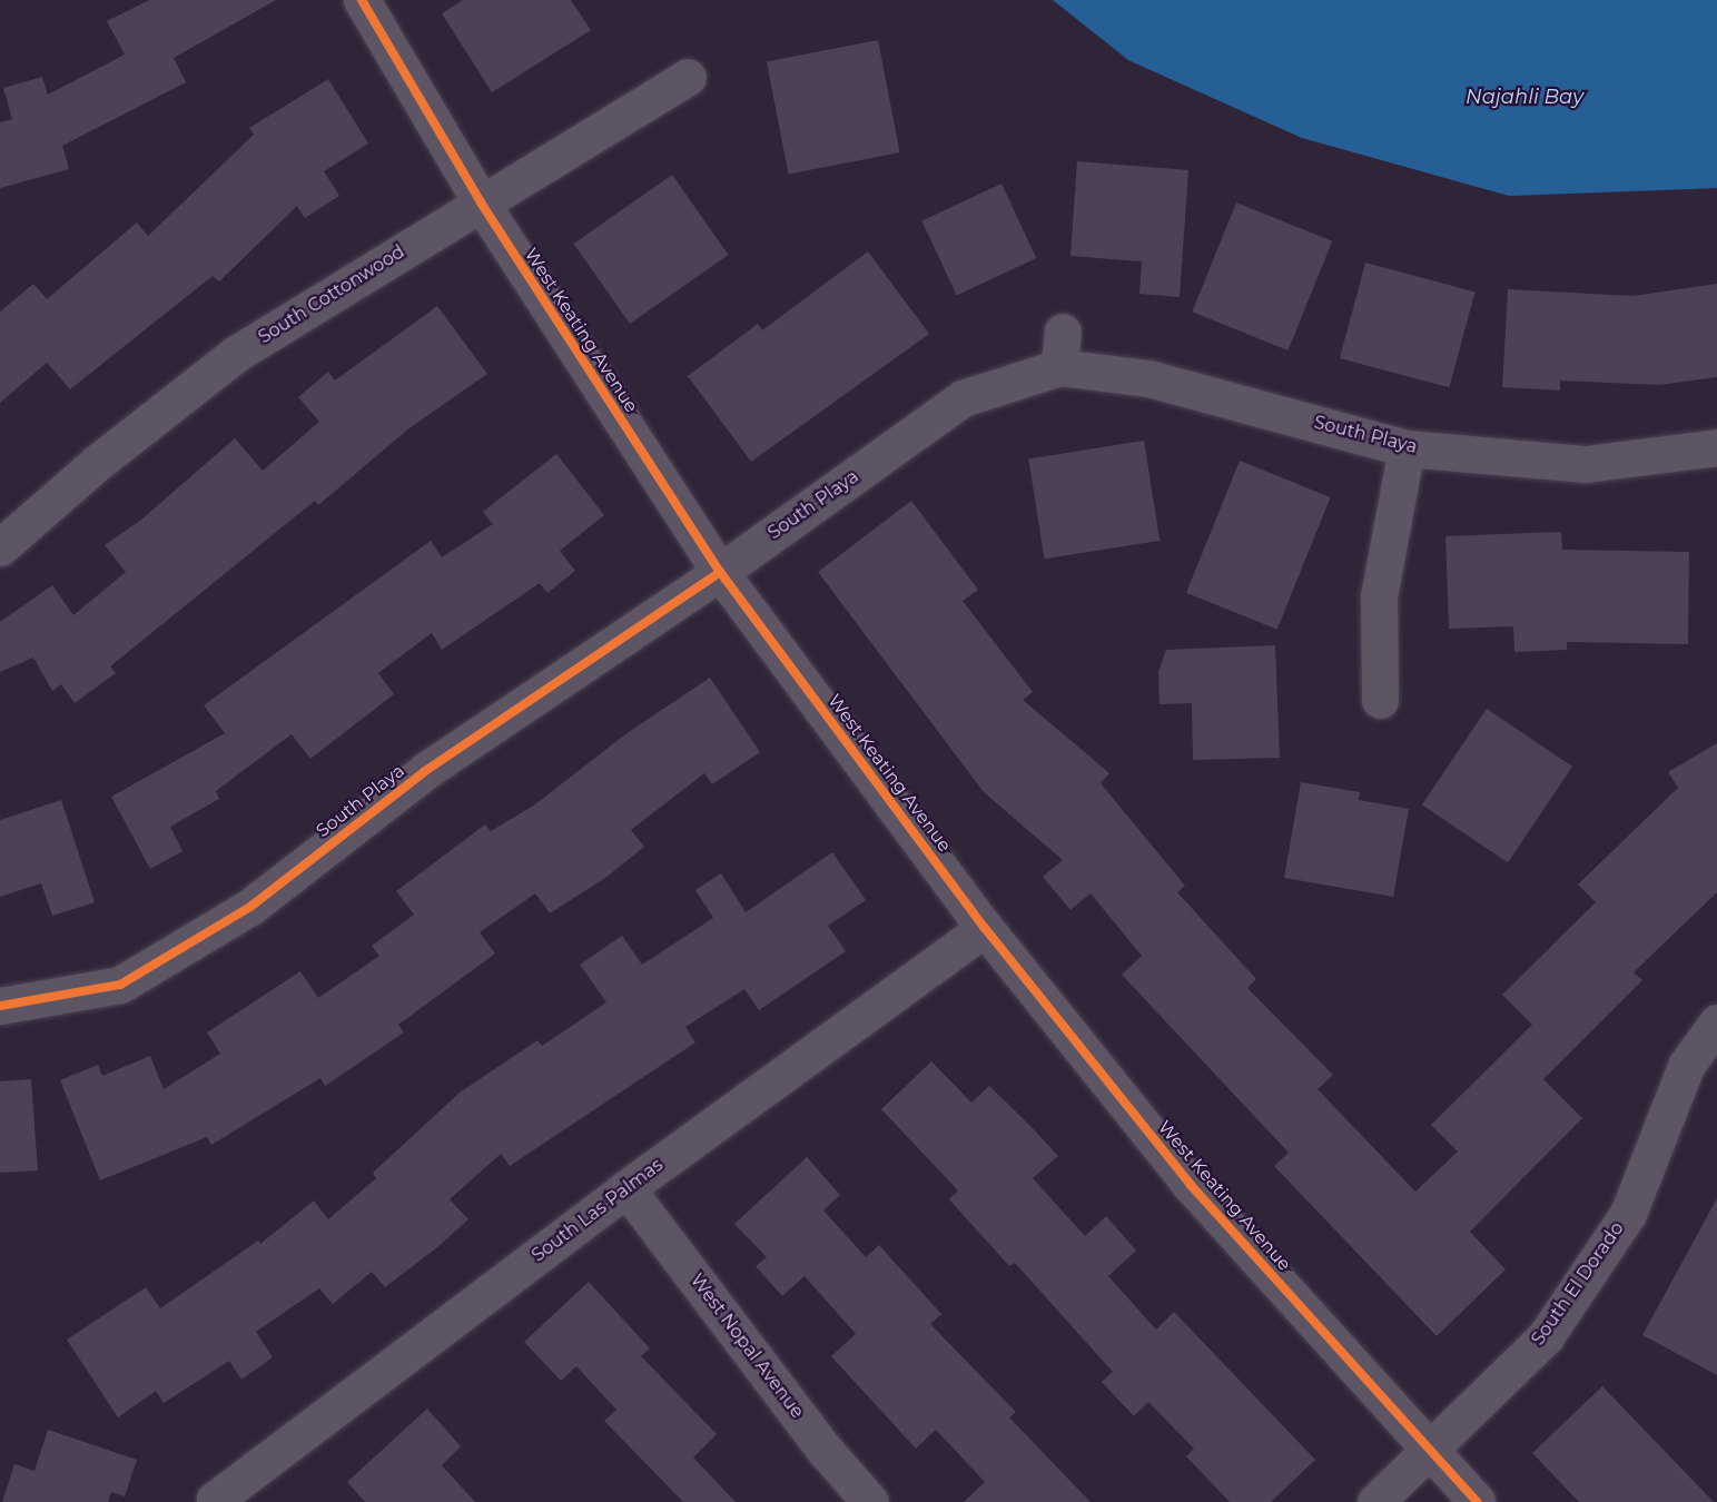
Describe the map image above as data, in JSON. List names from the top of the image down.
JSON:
{
  "streets": {
    "street": [
      "South Cottonwood",
      "West Keating Avenue",
      "South Playa",
      "South Las Palmas",
      "South El Dorado",
      "West Nopal Avenue"
    ]
  },
  "crossings": [
    ["South Cottonwood", "West Keating Avenue"],
    ["West Keating Avenue", "South Playa"],
    ["West Keating Avenue", "South Las Palmas"],
    ["West Keating Avenue", "South El Dorado"],
    ["South Las Palmas", "West Nopal Avenue"]
  ],
  "water": ["Najahli Bay"]
}
